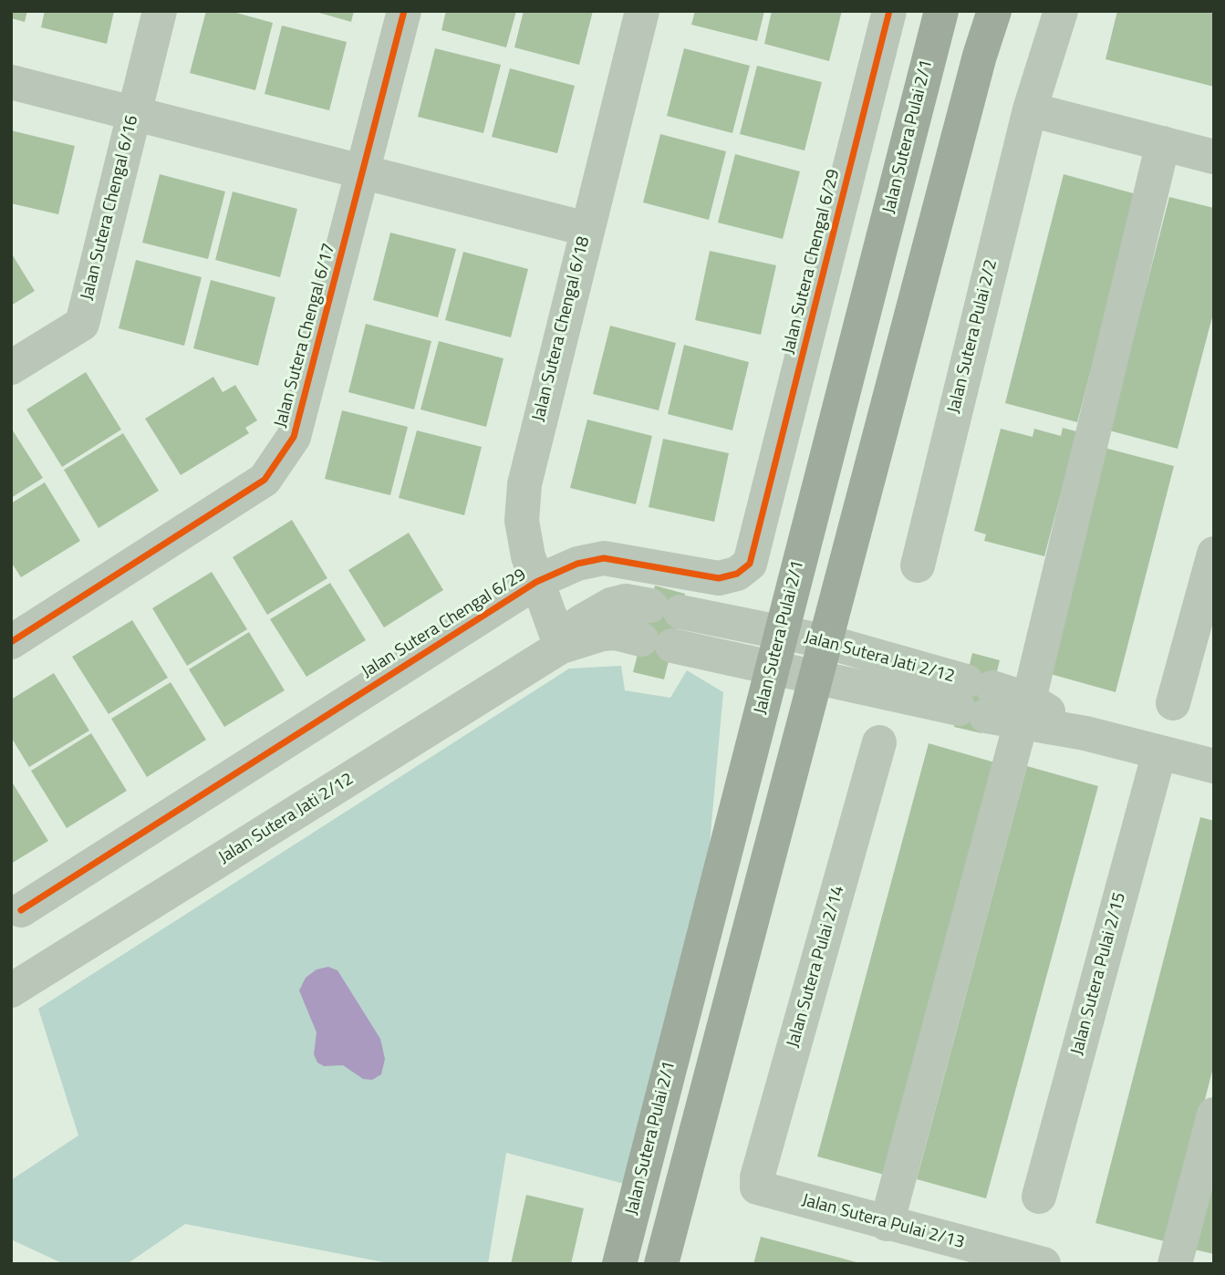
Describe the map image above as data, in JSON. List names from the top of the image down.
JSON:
{
  "streets": {
    "main road": ["Jalan Sutera Pulai 2/1"],
    "street": [
      "Jalan Sutera Chengal 6/16",
      "Jalan Sutera Chengal 6/29",
      "Jalan Sutera Chengal 6/18",
      "Jalan Sutera Chengal 6/17",
      "Jalan Sutera Pulai 2/2",
      "Jalan Sutera Jati 2/12",
      "Jalan Sutera Pulai 2/14",
      "Jalan Sutera Pulai 2/15",
      "Jalan Sutera Pulai 2/13"
    ]
  },
  "crossings": [
    ["Jalan Sutera Pulai 2/1", "Jalan Sutera Jati 2/12"],
    ["Jalan Sutera Chengal 6/29", "Jalan Sutera Chengal 6/18"],
    ["Jalan Sutera Chengal 6/18", "Jalan Sutera Jati 2/12"],
    ["Jalan Sutera Jati 2/12", "Jalan Sutera Pulai 2/15"],
    ["Jalan Sutera Pulai 2/14", "Jalan Sutera Pulai 2/13"]
  ]
}
